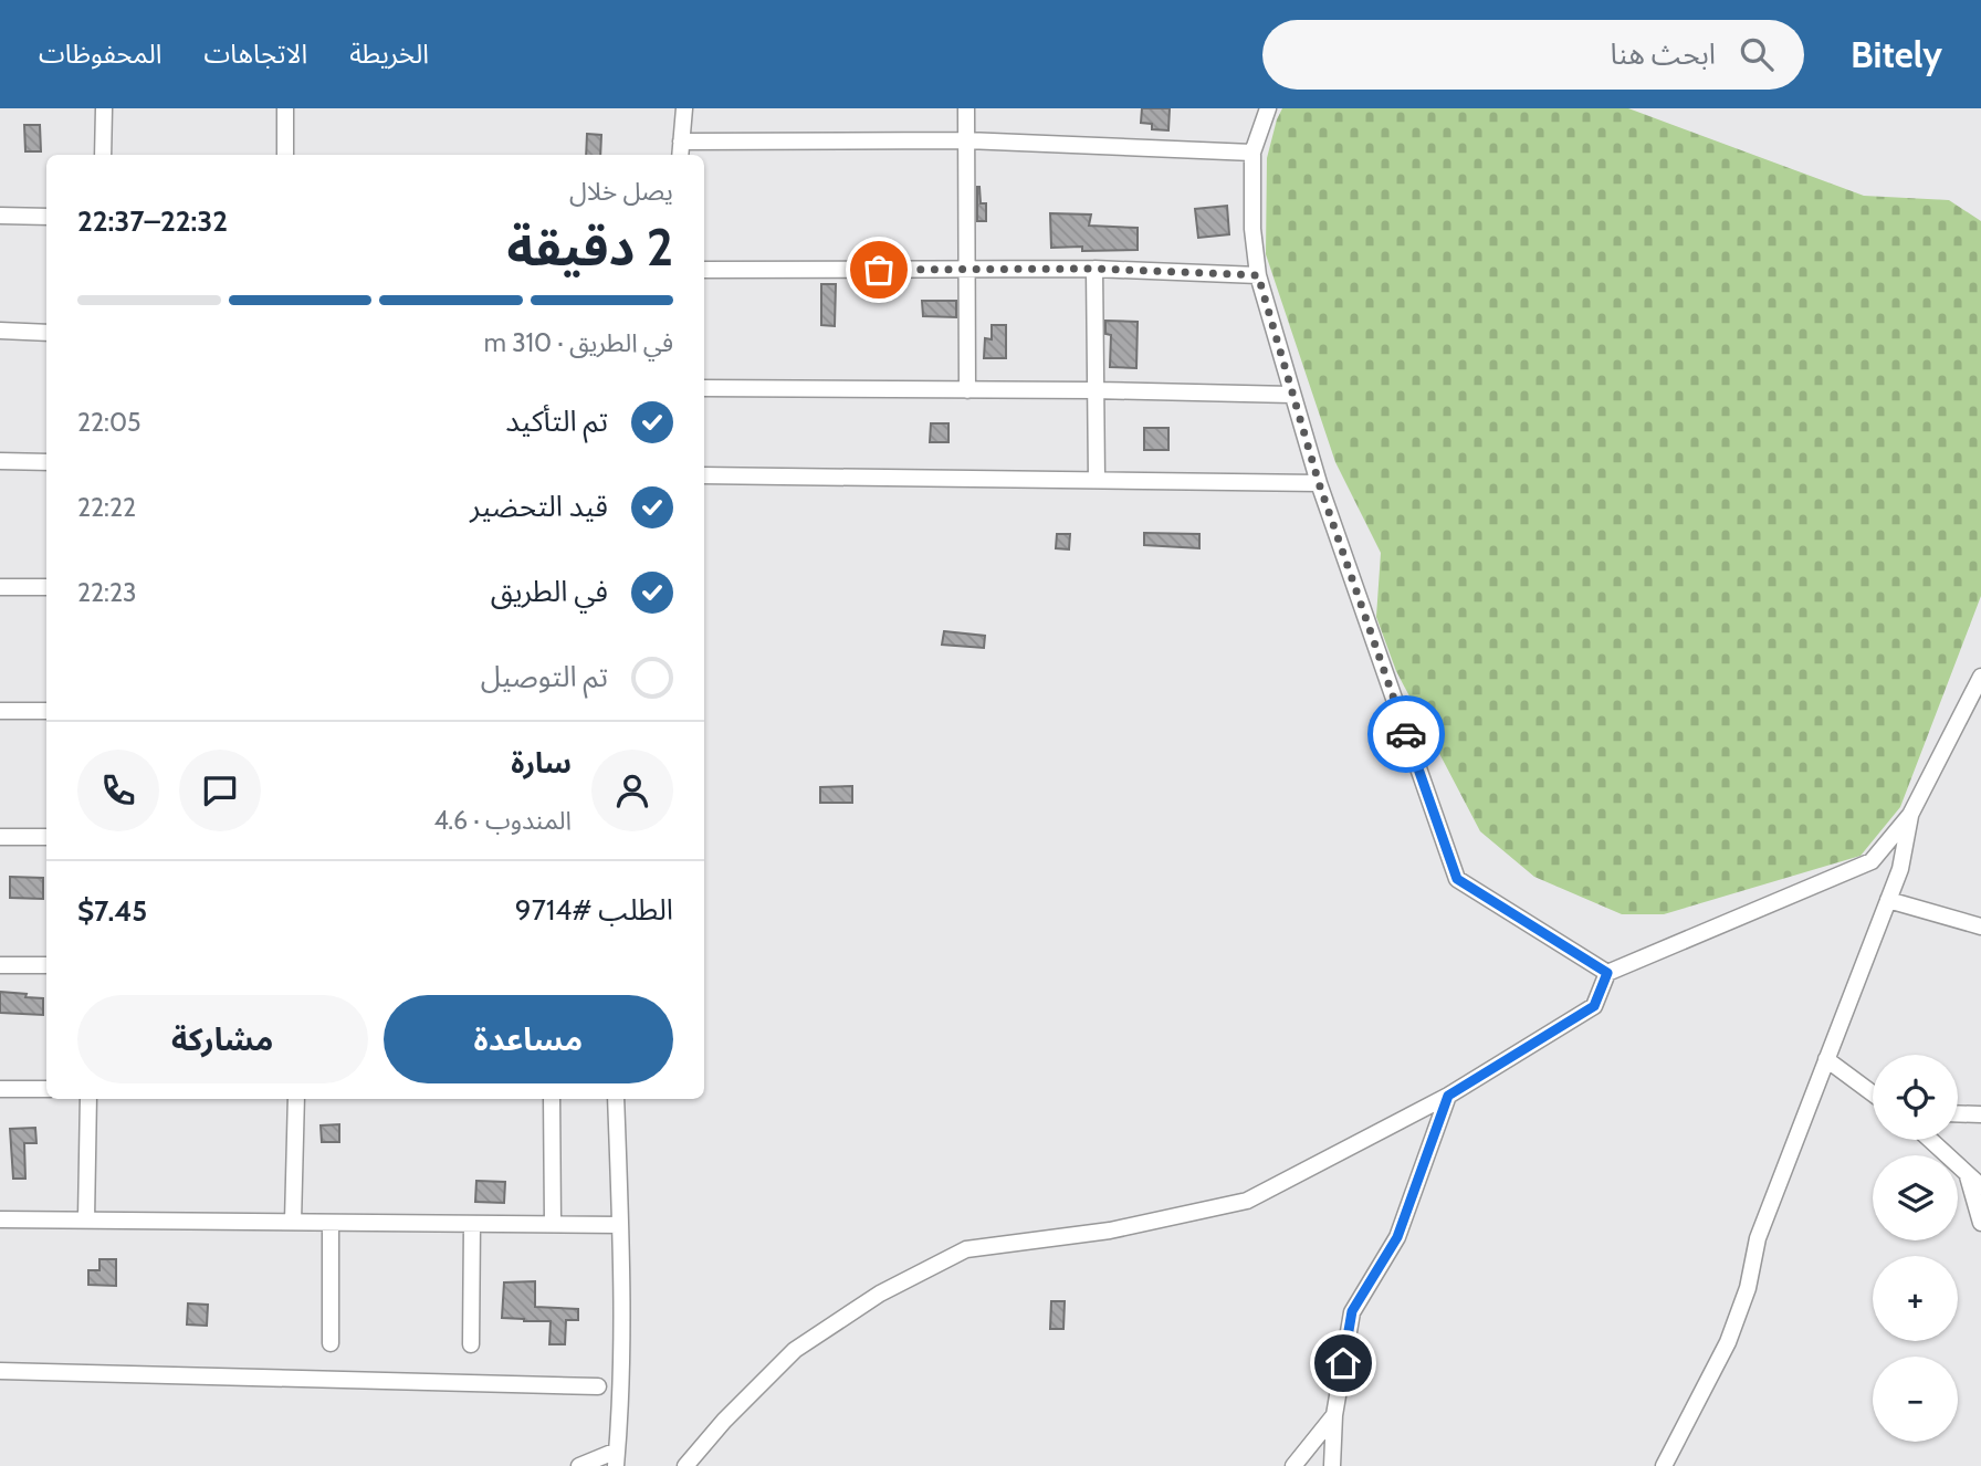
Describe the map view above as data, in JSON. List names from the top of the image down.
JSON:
{
  "page": {
    "header": "Bitely",
    "search": "ابحث هنا",
    "nav": ["الخريطة", "الاتجاهات", "المحفوظات"],
    "heading": ["2 دقيقة", "يصل خلال", "22:32–22:37"],
    "panel": [
      "سارة",
      "المندوب · 4.6",
      "الطلب #9714",
      "$7.45"
    ],
    "bar": "في الطريق · 310 m",
    "list": [
      ["تم التأكيد", "22:05"],
      ["قيد التحضير", "22:22"],
      ["في الطريق", "22:23"],
      "تم التوصيل"
    ],
    "buttons": ["مساعدة", "مشاركة"],
    "map_buttons": ["+", "−"]
  }
}
